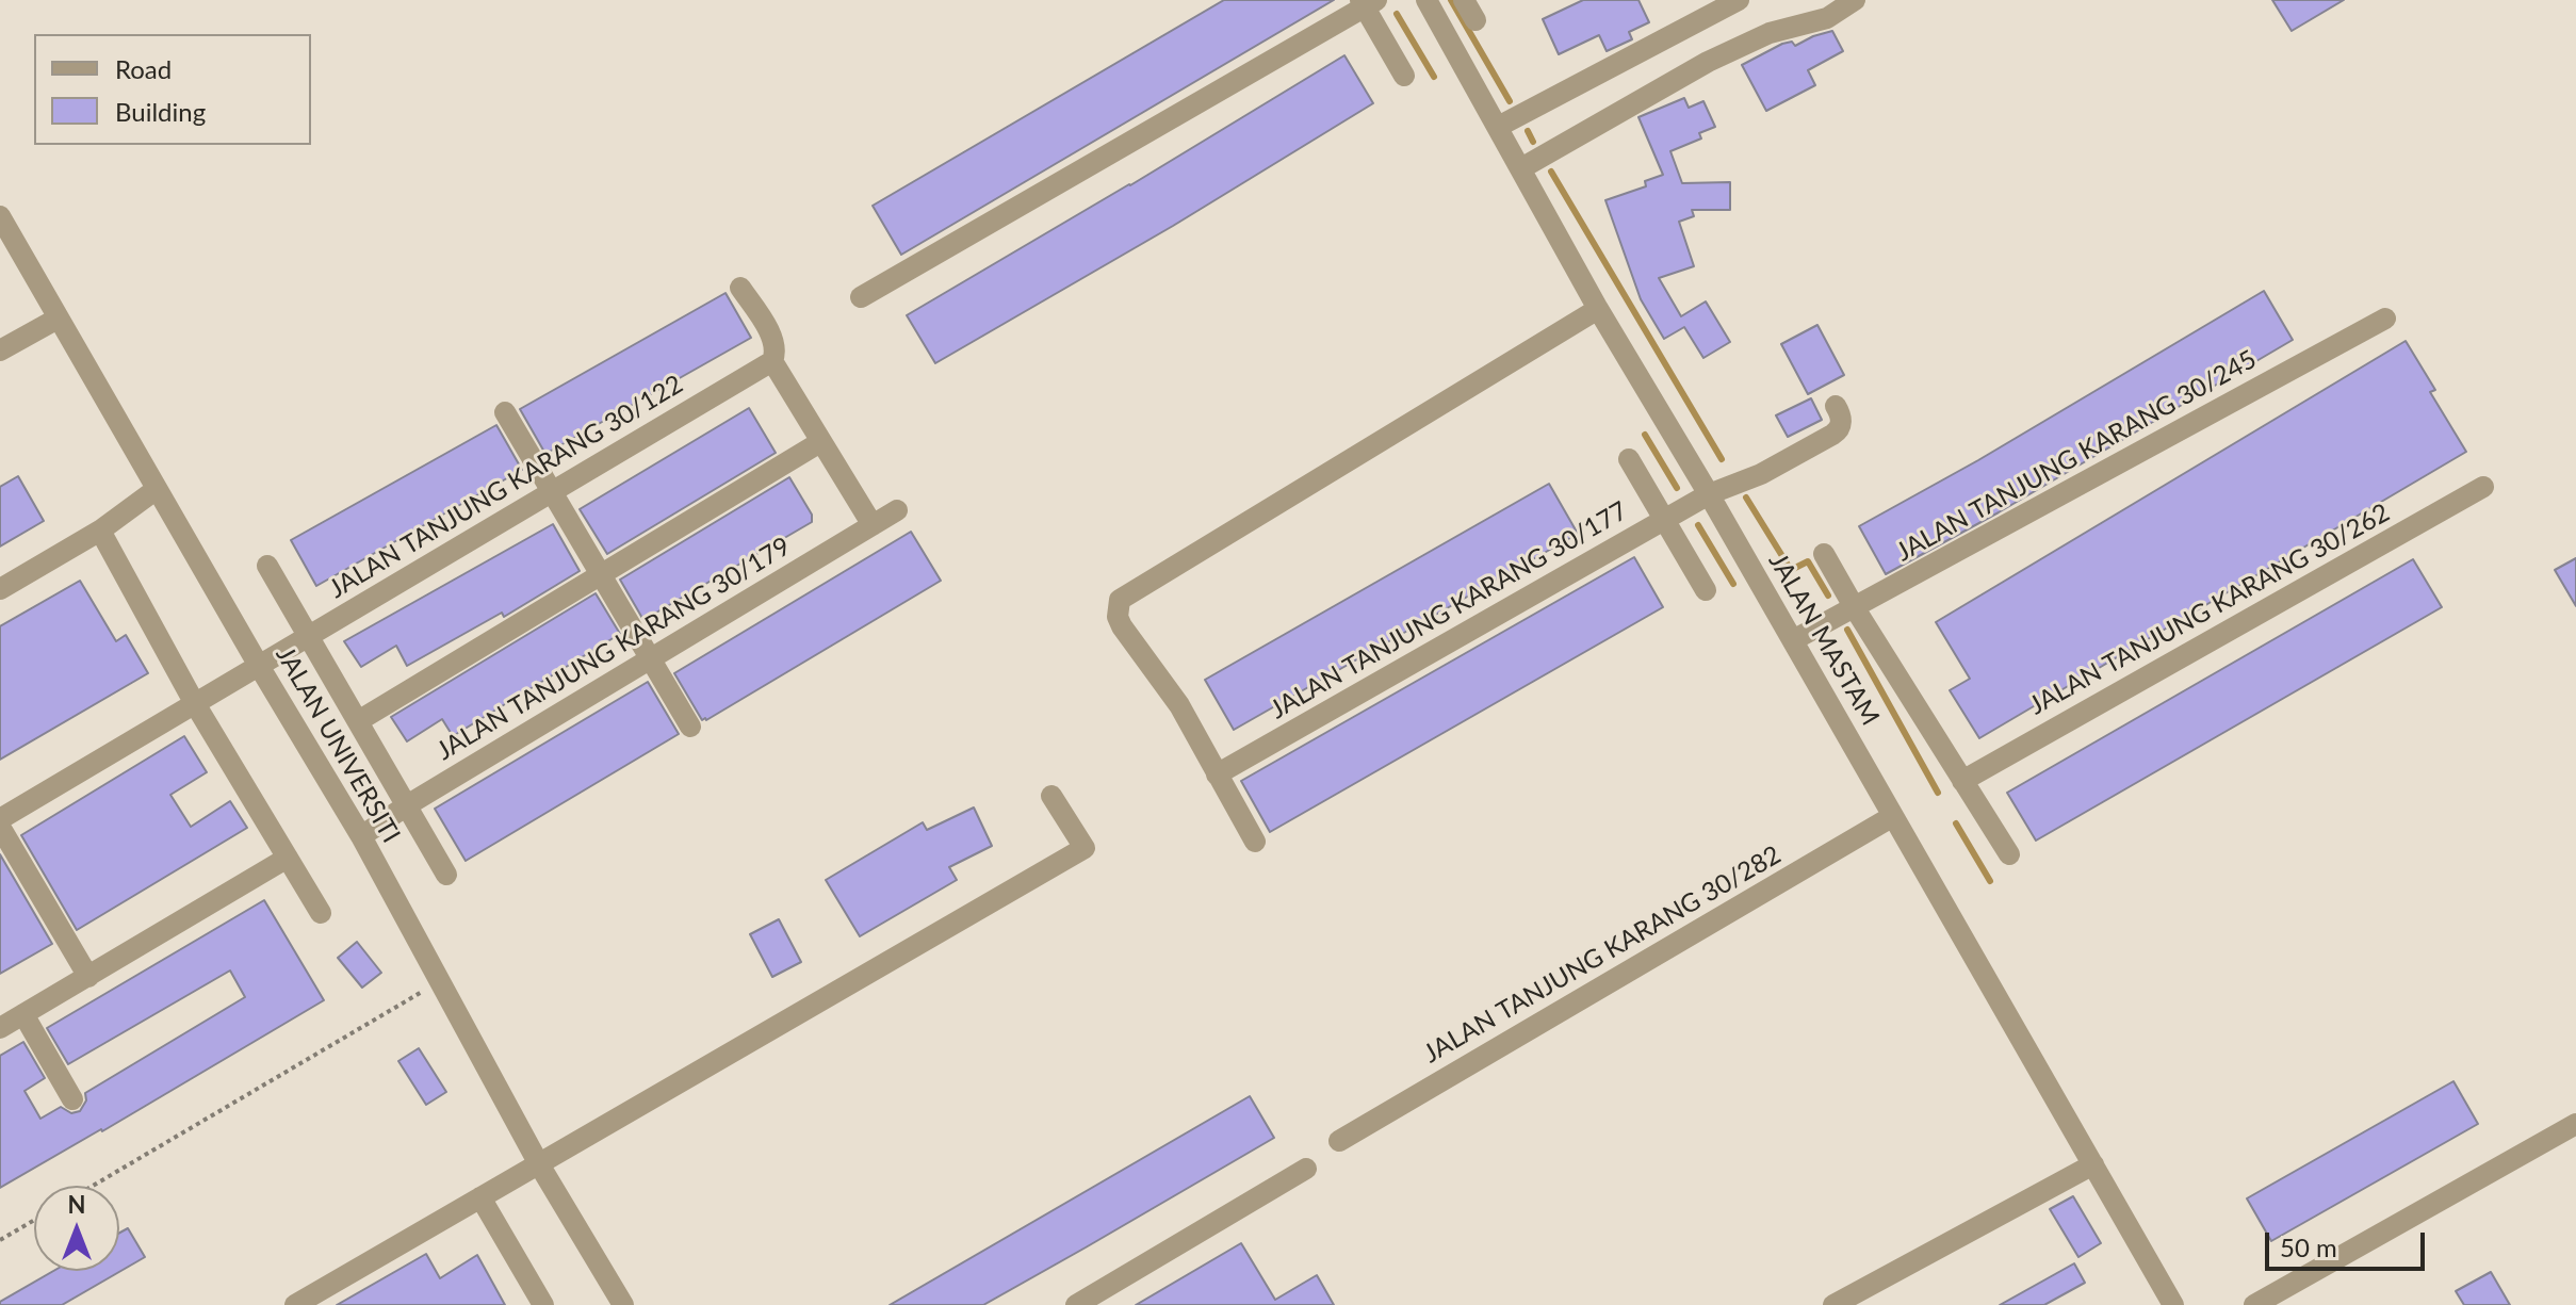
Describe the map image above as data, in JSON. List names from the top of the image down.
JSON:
{
  "streets": {
    "street": [
      "JALAN TANJUNG KARANG 30/245",
      "JALAN TANJUNG KARANG 30/122",
      "JALAN TANJUNG KARANG 30/262",
      "JALAN TANJUNG KARANG 30/177",
      "JALAN MASTAM",
      "JALAN TANJUNG KARANG 30/179",
      "JALAN UNIVERSITI",
      "JALAN TANJUNG KARANG 30/282"
    ]
  },
  "crossings": [
    ["JALAN TANJUNG KARANG 30/245", "JALAN MASTAM"],
    ["JALAN TANJUNG KARANG 30/122", "JALAN UNIVERSITI"],
    ["JALAN TANJUNG KARANG 30/177", "JALAN MASTAM"],
    ["JALAN MASTAM", "JALAN TANJUNG KARANG 30/282"],
    ["JALAN TANJUNG KARANG 30/179", "JALAN UNIVERSITI"]
  ],
  "legend": ["Road", "Building"],
  "scale_bar": "50 m",
  "north": "top"
}
